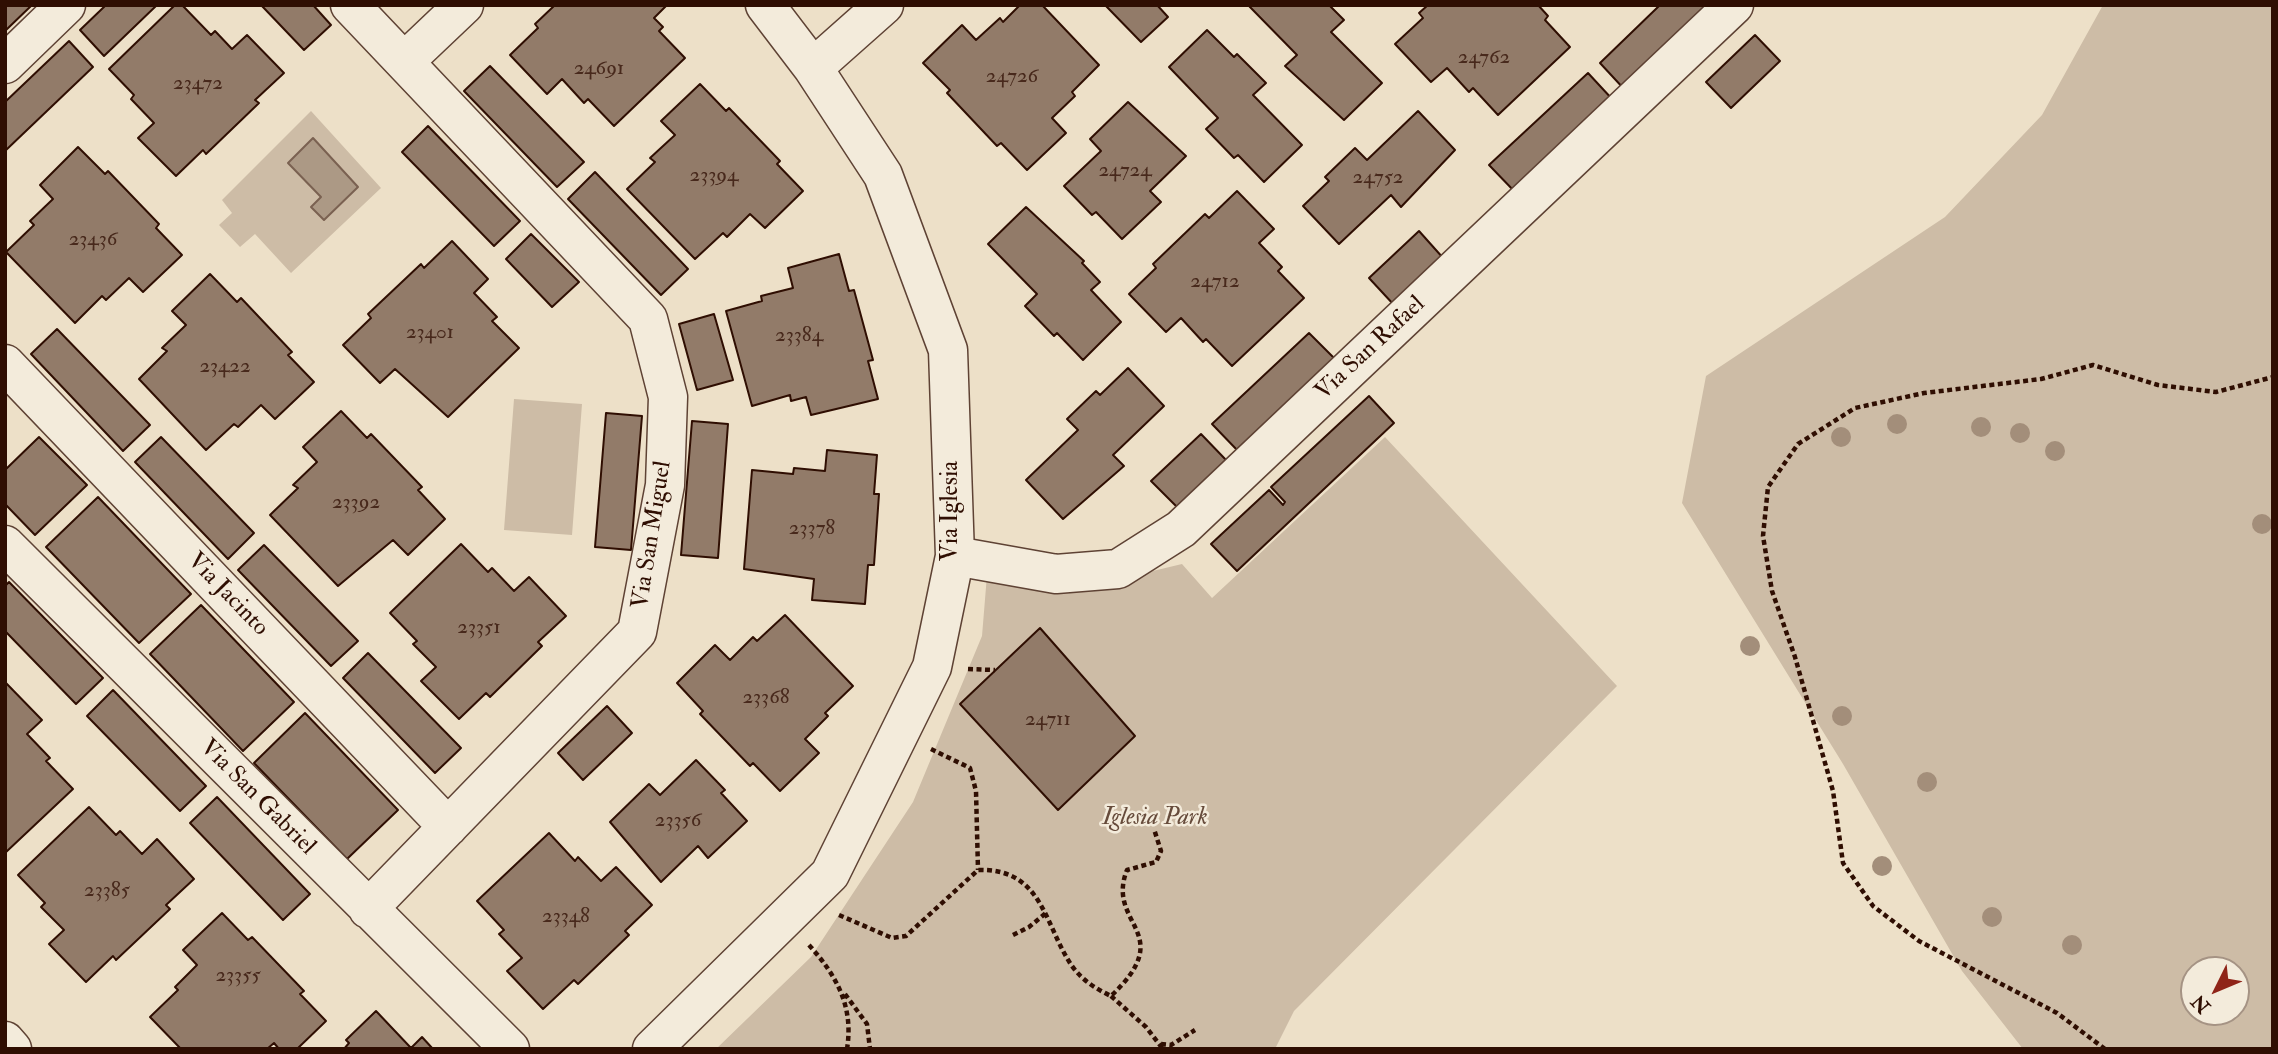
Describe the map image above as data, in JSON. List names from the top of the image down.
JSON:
{
  "streets": {
    "street": [
      "Via San Rafael",
      "Via Iglesia",
      "Via San Miguel",
      "Via Jacinto",
      "Via San Gabriel"
    ]
  },
  "crossings": [
    ["Via San Rafael", "Via Iglesia"],
    ["Via San Miguel", "Via Jacinto"],
    ["Via San Miguel", "Via San Gabriel"]
  ],
  "parks": ["Iglesia Park"],
  "house_numbers": [
    "24762",
    "24691",
    "24726",
    "23472",
    "24724",
    "23394",
    "24752",
    "23436",
    "24712",
    "23401",
    "23384",
    "23422",
    "23392",
    "23378",
    "23351",
    "23368",
    "24711",
    "23356",
    "23385",
    "23348",
    "23355"
  ],
  "north": "bottom left"
}
